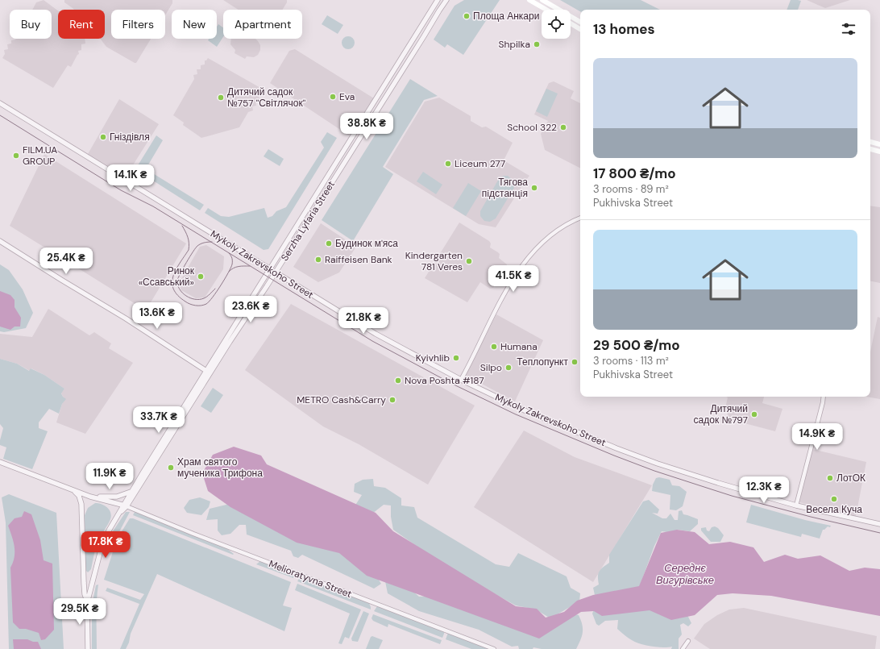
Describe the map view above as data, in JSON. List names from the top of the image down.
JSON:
{
  "streets": {
    "street": ["Serzha Lyfaria Street", "Mykoly Zakrevskoho Street", "Melioratyvna Street"]
  },
  "crossings": [
    ["Serzha Lyfaria Street", "Mykoly Zakrevskoho Street"],
    ["Serzha Lyfaria Street", "Melioratyvna Street"]
  ],
  "water": ["Середнє Вигурівське"],
  "places": [
    "Площа Анкари",
    "Shpilka",
    "Eva",
    "Дитячий садок №757 \"Світлячок\"",
    "School 322",
    "Гніздівля",
    "FILM.UA GROUP",
    "Liceum 277",
    "Тягова пiдстанцiя",
    "Будинок м'яса",
    "Raiffeisen Bank",
    "Kindergarten 781 Veres",
    "Ринок «Ссавський»",
    "Humana",
    "Kyivhlib",
    "Теплопункт",
    "Silpo",
    "Nova Poshta #187",
    "METRO Cash&Carry",
    "Дитячий садок №797",
    "Храм святого мученика Трифона",
    "ЛотОК",
    "Весела Куча"
  ],
  "page": {
    "chip": [
      "Buy",
      "Rent",
      "Filters",
      "New",
      "Apartment"
    ],
    "heading": "13 homes",
    "list": [
      {
        "name": "17 800 ₴/mo",
        "note": "3 rooms · 89 m² · Pukhivska Street"
      },
      {
        "name": "29 500 ₴/mo",
        "note": "3 rooms · 113 m² · Pukhivska Street"
      }
    ],
    "price": [
      "38.8K ₴",
      "14.1K ₴",
      "25.4K ₴",
      "41.5K ₴",
      "23.6K ₴",
      "13.6K ₴",
      "21.8K ₴",
      "33.7K ₴",
      "14.9K ₴",
      "11.9K ₴",
      "12.3K ₴",
      "17.8K ₴",
      "29.5K ₴"
    ]
  }
}
